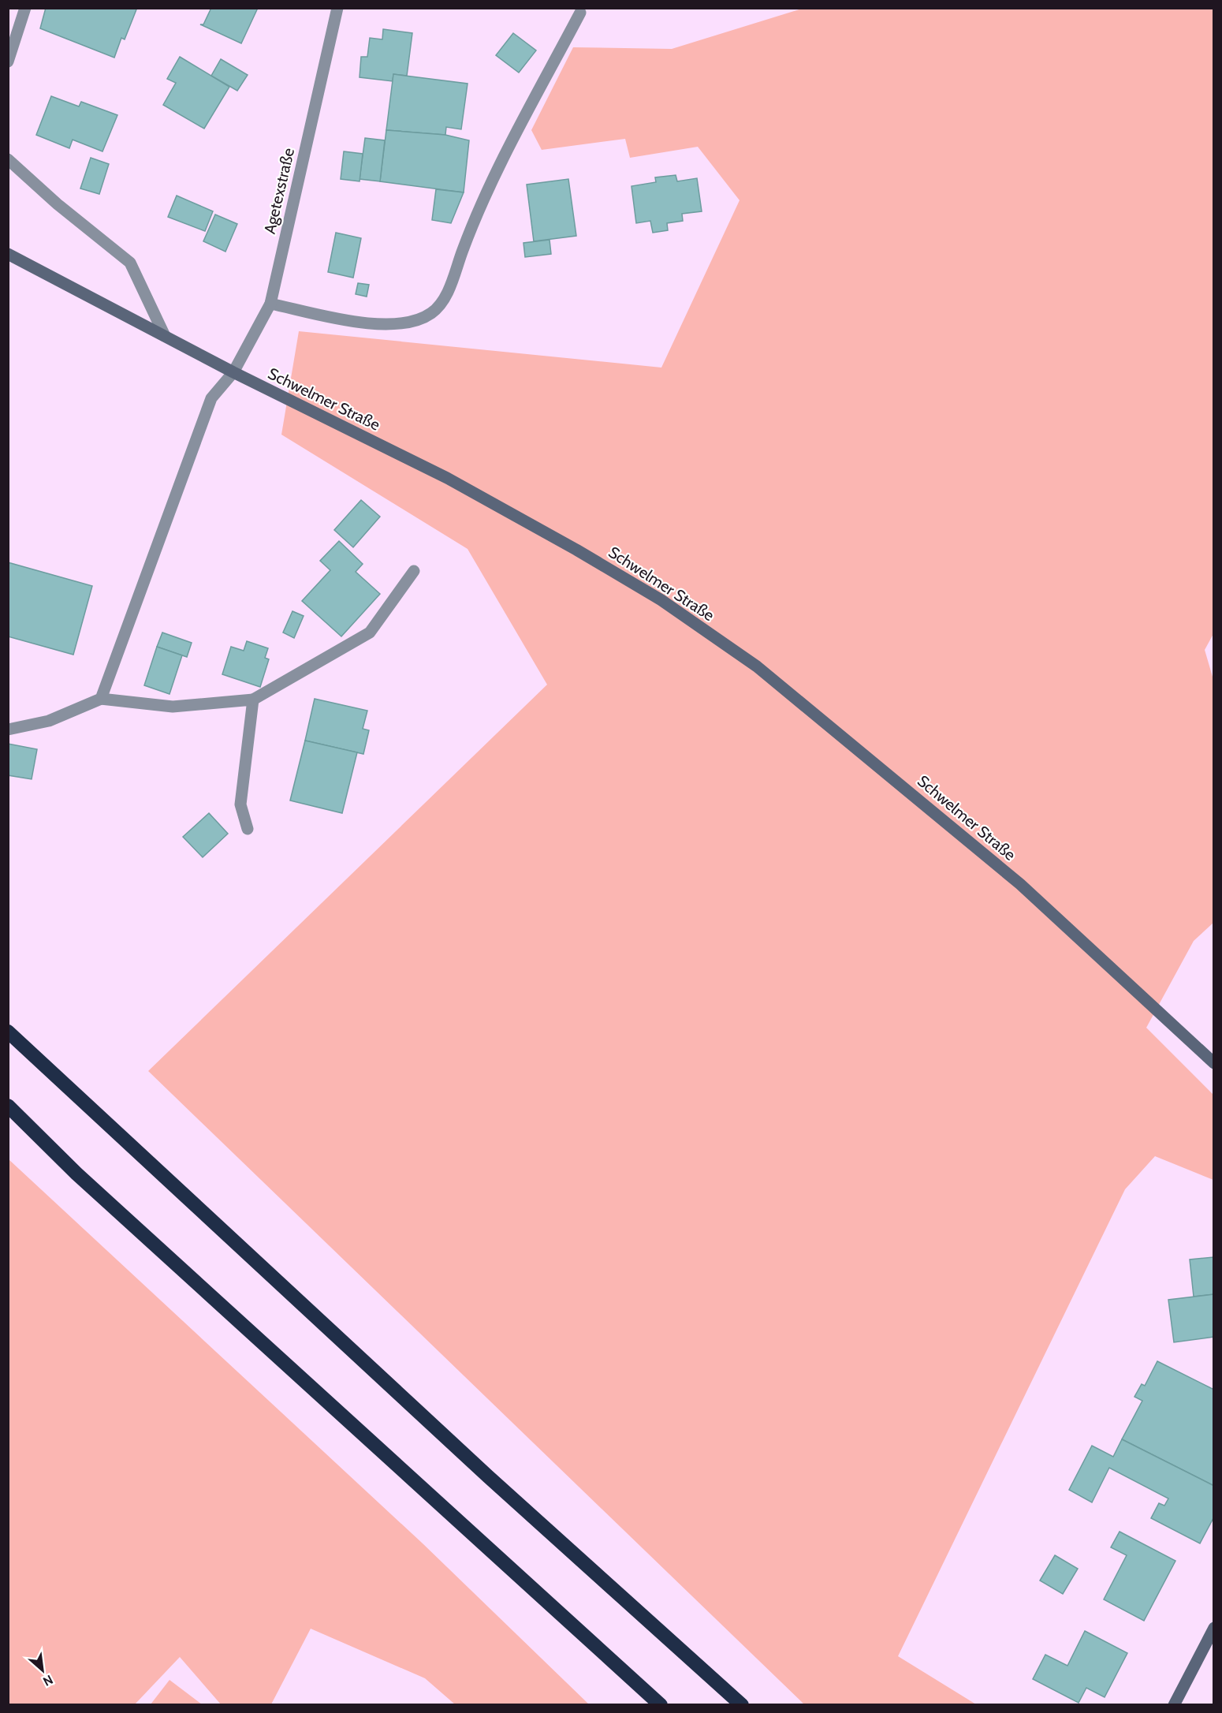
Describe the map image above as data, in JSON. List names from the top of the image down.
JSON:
{
  "streets": {
    "main road": ["Schwelmer Straße"],
    "street": ["Agetexstraße"]
  },
  "crossings": [
    ["Agetexstraße", "Schwelmer Straße"]
  ],
  "north": "bottom right"
}
